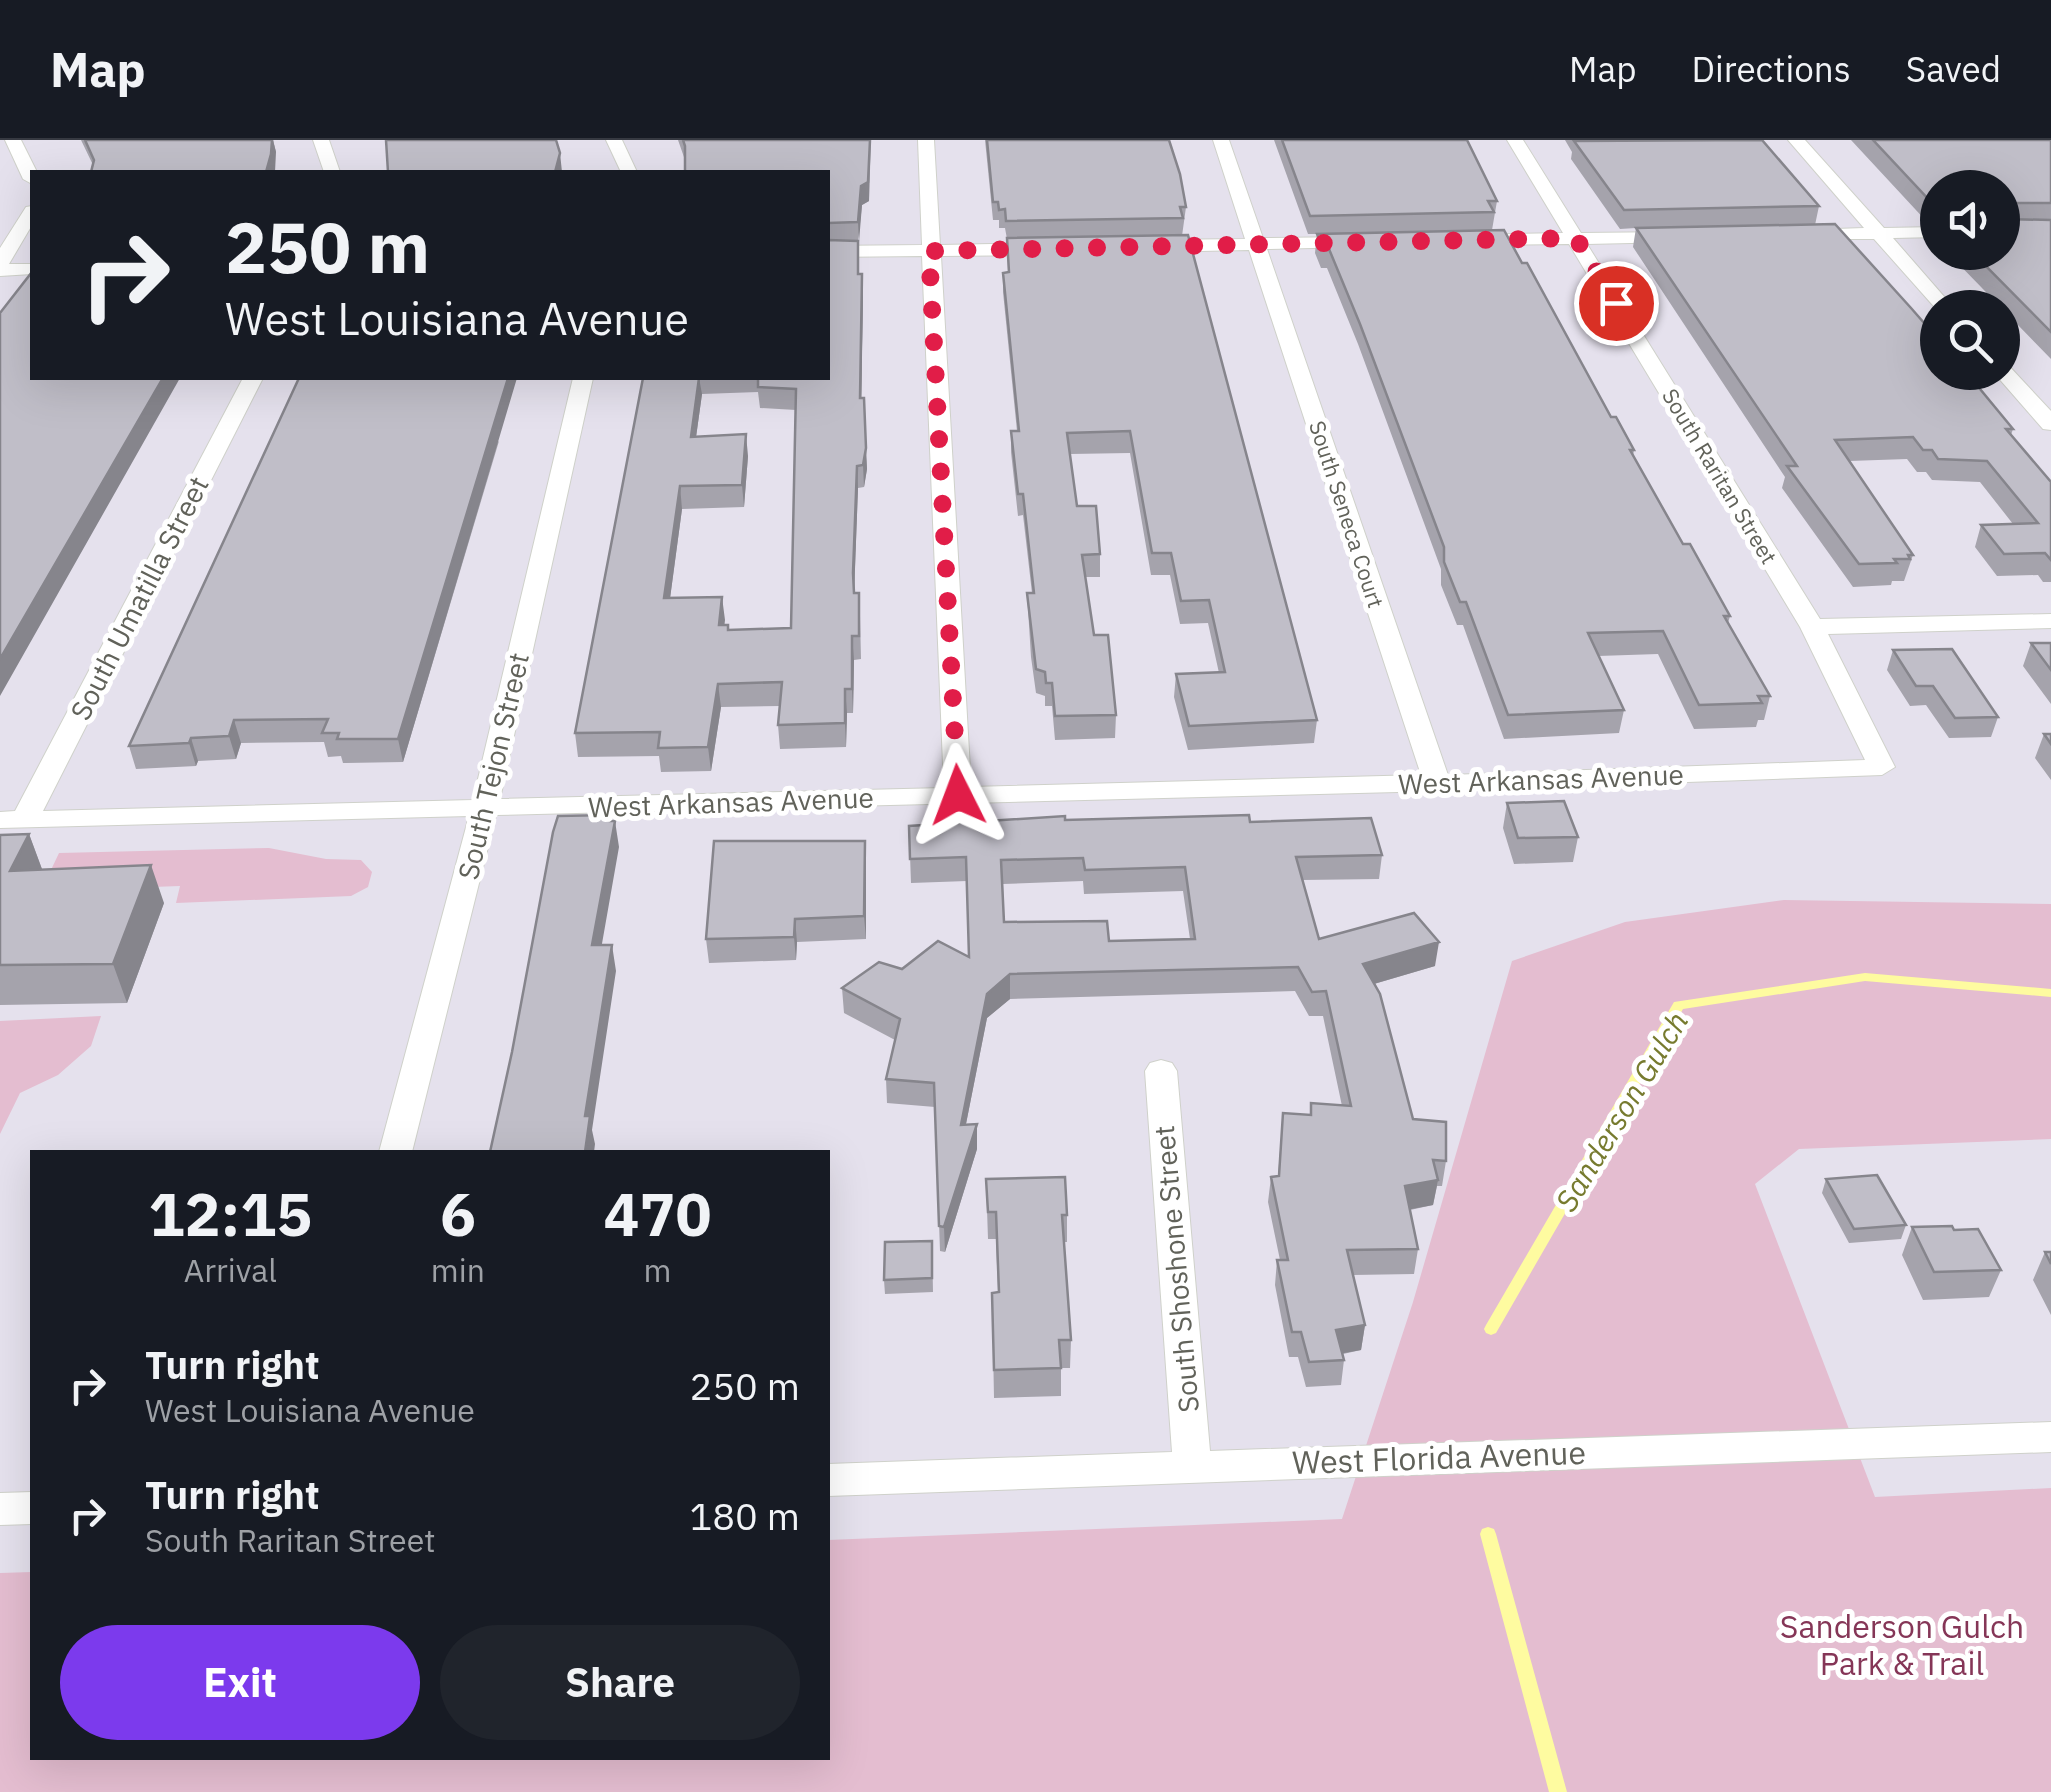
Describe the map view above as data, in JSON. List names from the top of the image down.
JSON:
{
  "streets": {
    "street": [
      "South Raritan Street",
      "South Seneca Court",
      "South Umatilla Street",
      "South Tejon Street",
      "West Arkansas Avenue",
      "South Shoshone Street",
      "West Florida Avenue"
    ]
  },
  "crossings": [
    ["South Raritan Street", "West Arkansas Avenue"],
    ["South Seneca Court", "West Arkansas Avenue"],
    ["South Umatilla Street", "West Arkansas Avenue"],
    ["South Tejon Street", "West Arkansas Avenue"],
    ["South Shoshone Street", "West Florida Avenue"]
  ],
  "water": ["Sanderson Gulch"],
  "parks": ["Sanderson Gulch Park & Trail"],
  "page": {
    "header": "Map",
    "nav": ["Map", "Directions", "Saved"],
    "turn": ["250 m", "West Louisiana Avenue"],
    "eta": [
      "12:15",
      "Arrival",
      "6",
      "min",
      "470",
      "m"
    ],
    "list": [
      {
        "name": "Turn right",
        "note": "West Louisiana Avenue",
        "value": "250 m"
      },
      {
        "name": "Turn right",
        "note": "South Raritan Street",
        "value": "180 m"
      }
    ],
    "buttons": ["Exit", "Share"]
  }
}
